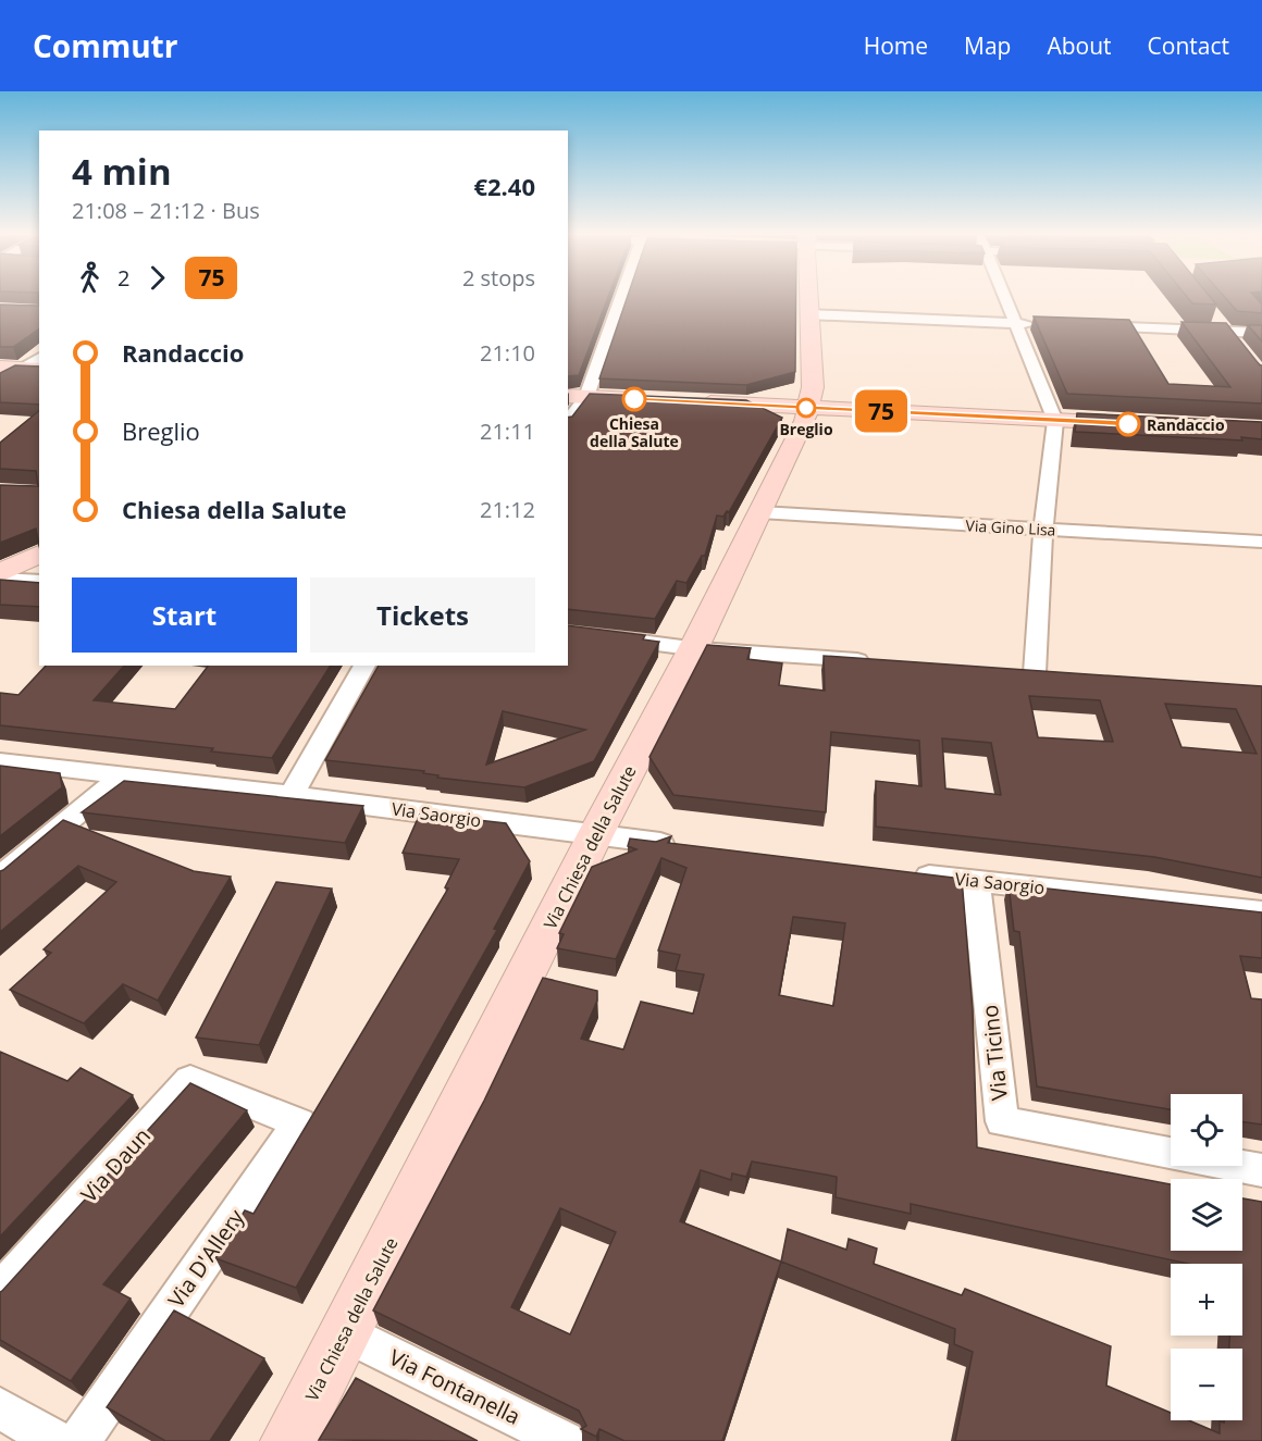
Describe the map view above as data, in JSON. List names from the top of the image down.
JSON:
{
  "streets": {
    "street": [
      "Via Gino Lisa",
      "Via Saorgio",
      "Via Chiesa della Salute",
      "Via Ticino",
      "Via Daun",
      "Via D'Allery",
      "Via Fontanella"
    ]
  },
  "crossings": [
    ["Via Gino Lisa", "Via Chiesa della Salute"],
    ["Via Saorgio", "Via Chiesa della Salute"],
    ["Via Saorgio", "Via Ticino"],
    ["Via Chiesa della Salute", "Via Fontanella"],
    ["Via Daun", "Via D'Allery"]
  ],
  "places": ["Chiesa della Salute", "Breglio", "Randaccio"],
  "lines": ["bus line 75"],
  "page": {
    "header": "Commutr",
    "nav": [
      "Home",
      "Map",
      "About",
      "Contact"
    ],
    "on_map": "75",
    "heading": ["4 min", "21:08 – 21:12 · Bus", "€2.40"],
    "legs": ["2", "75", "2 stops"],
    "list": [
      {
        "name": "Randaccio",
        "value": "21:10"
      },
      {
        "name": "Breglio",
        "value": "21:11"
      },
      {
        "name": "Chiesa della Salute",
        "value": "21:12"
      }
    ],
    "buttons": ["Start", "Tickets"],
    "map_buttons": ["+", "−"]
  }
}
